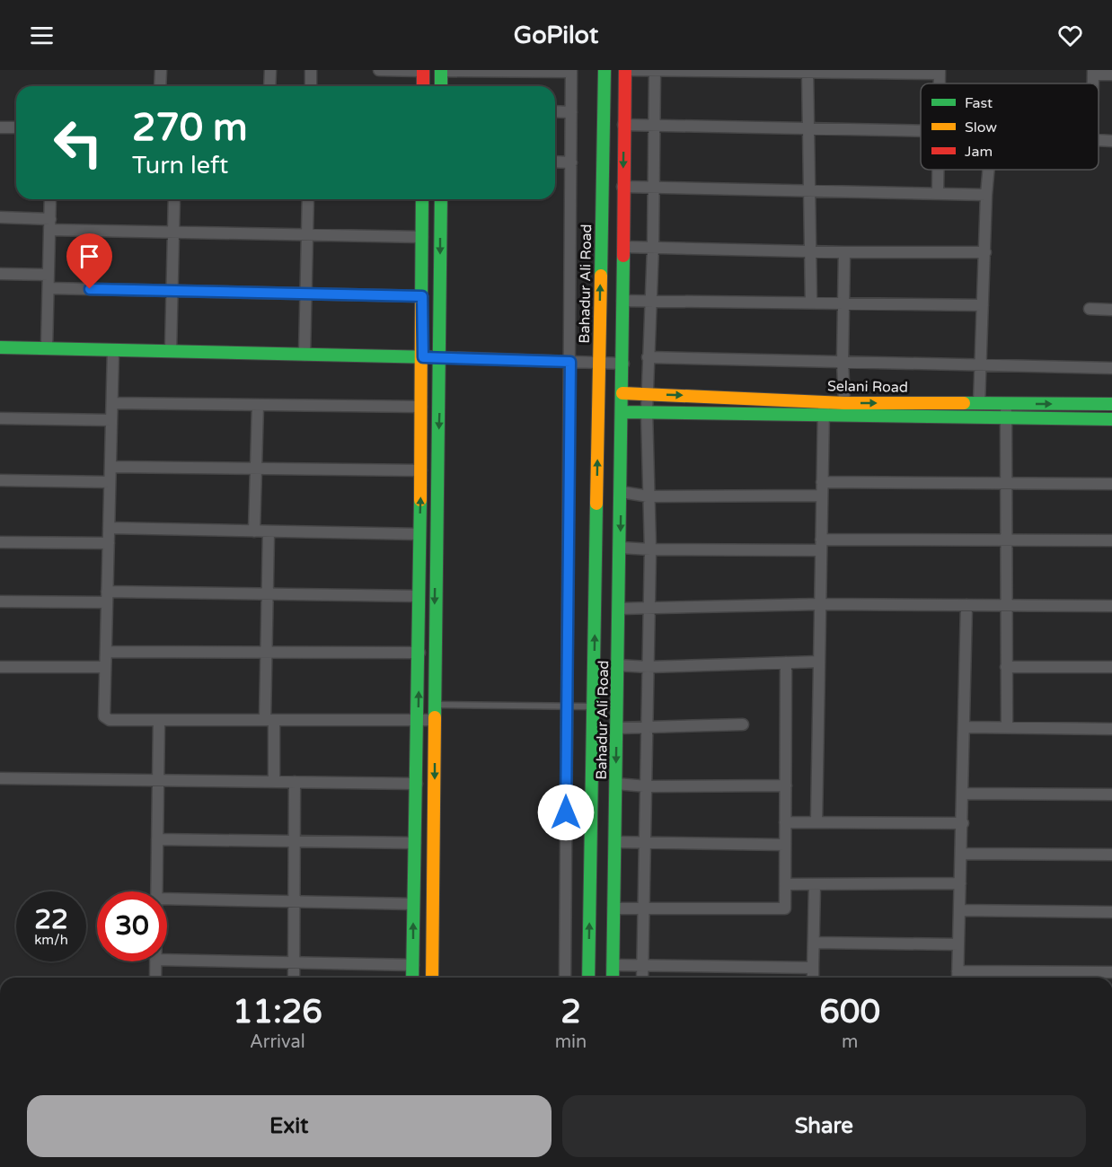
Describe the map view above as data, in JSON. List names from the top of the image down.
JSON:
{
  "streets": {
    "street": ["Bahadur Ali Road", "Selani Road"]
  },
  "crossings": [
    ["Bahadur Ali Road", "Selani Road"]
  ],
  "legend": ["Fast", "Slow", "Jam"],
  "page": {
    "header": "GoPilot",
    "turn": ["270 m", "Turn left"],
    "speed": "22 km/h",
    "limit": "30",
    "eta": [
      "11:26",
      "Arrival",
      "2",
      "min",
      "600",
      "m"
    ],
    "buttons": ["Exit", "Share"]
  }
}
